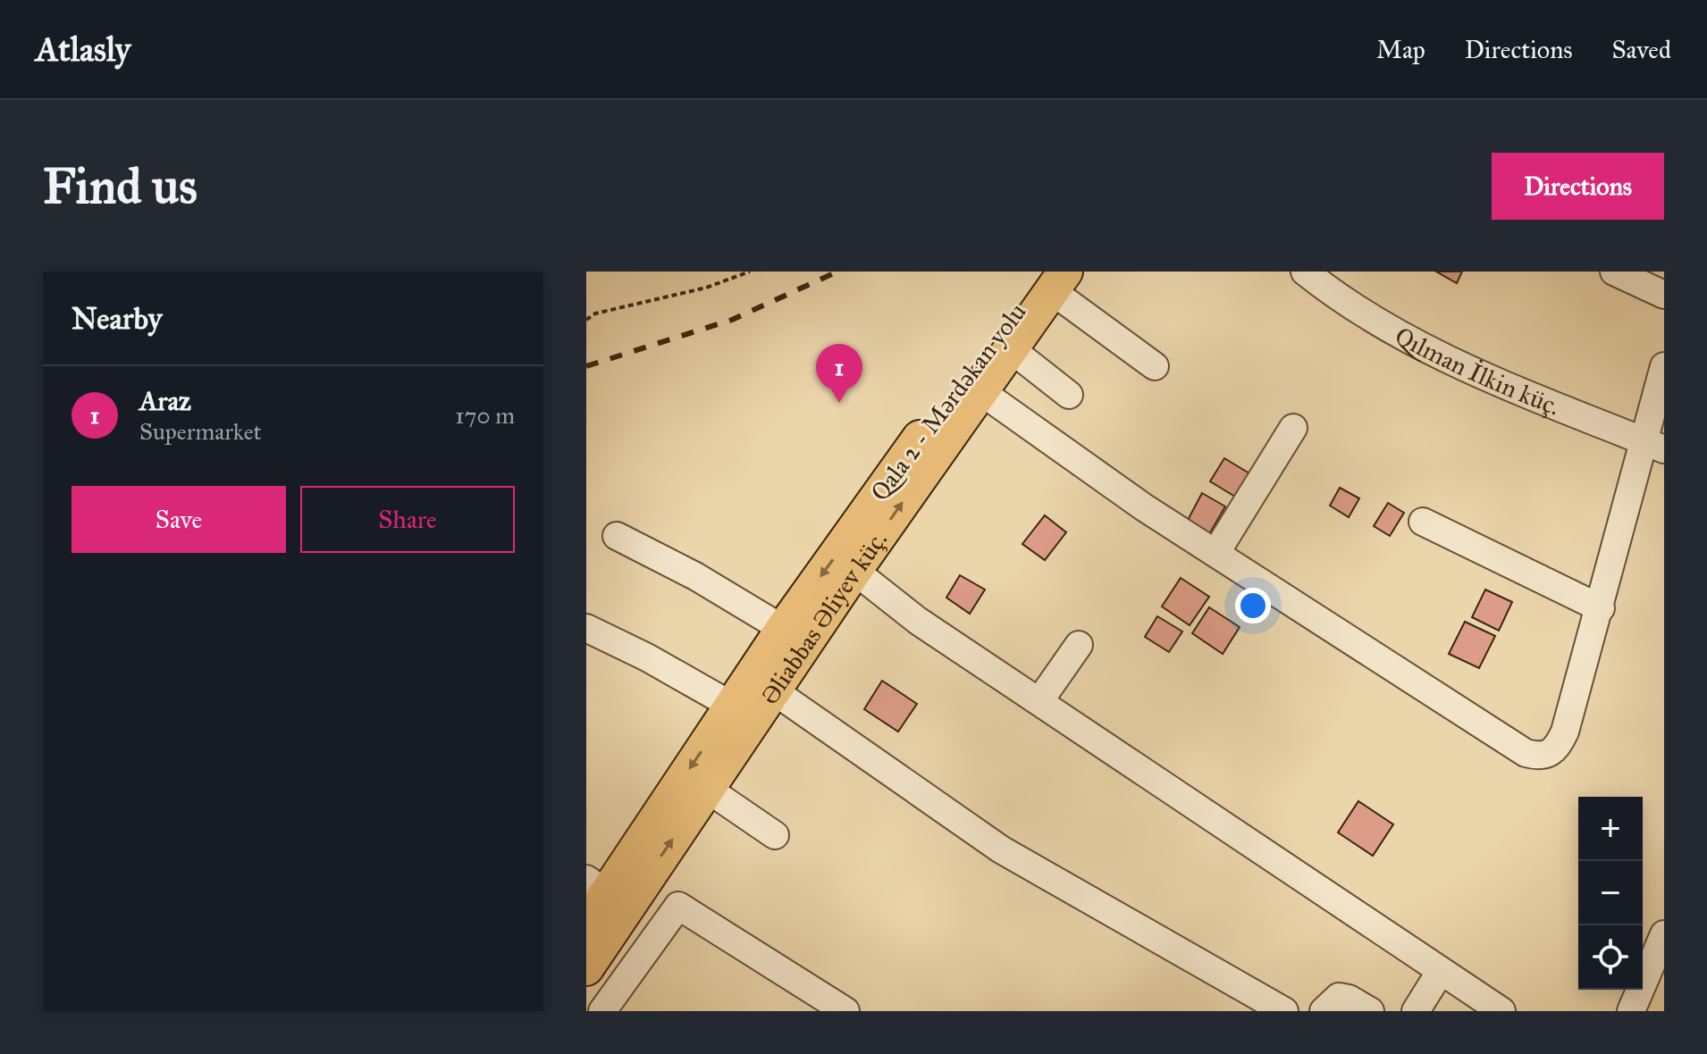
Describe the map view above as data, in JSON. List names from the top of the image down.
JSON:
{
  "streets": {
    "main road": ["Qala 2 - Mərdəkan yolu", "Əliabbas Əliyev küç."],
    "street": ["Qılman İlkin küç."]
  },
  "crossings": [
    ["Qala 2 - Mərdəkan yolu", "Əliabbas Əliyev küç."]
  ],
  "one_way": ["Qala 2 - Mərdəkan yolu", "Əliabbas Əliyev küç."],
  "page": {
    "header": "Atlasly",
    "nav": ["Map", "Directions", "Saved"],
    "buttons": [
      "Directions",
      ["Save", "Share"]
    ],
    "title": "Find us",
    "heading": "Nearby",
    "pins": "1",
    "list": [
      {
        "mark": "1",
        "name": "Araz",
        "note": "Supermarket",
        "value": "170 m"
      }
    ],
    "map_buttons": ["+", "−"]
  }
}
